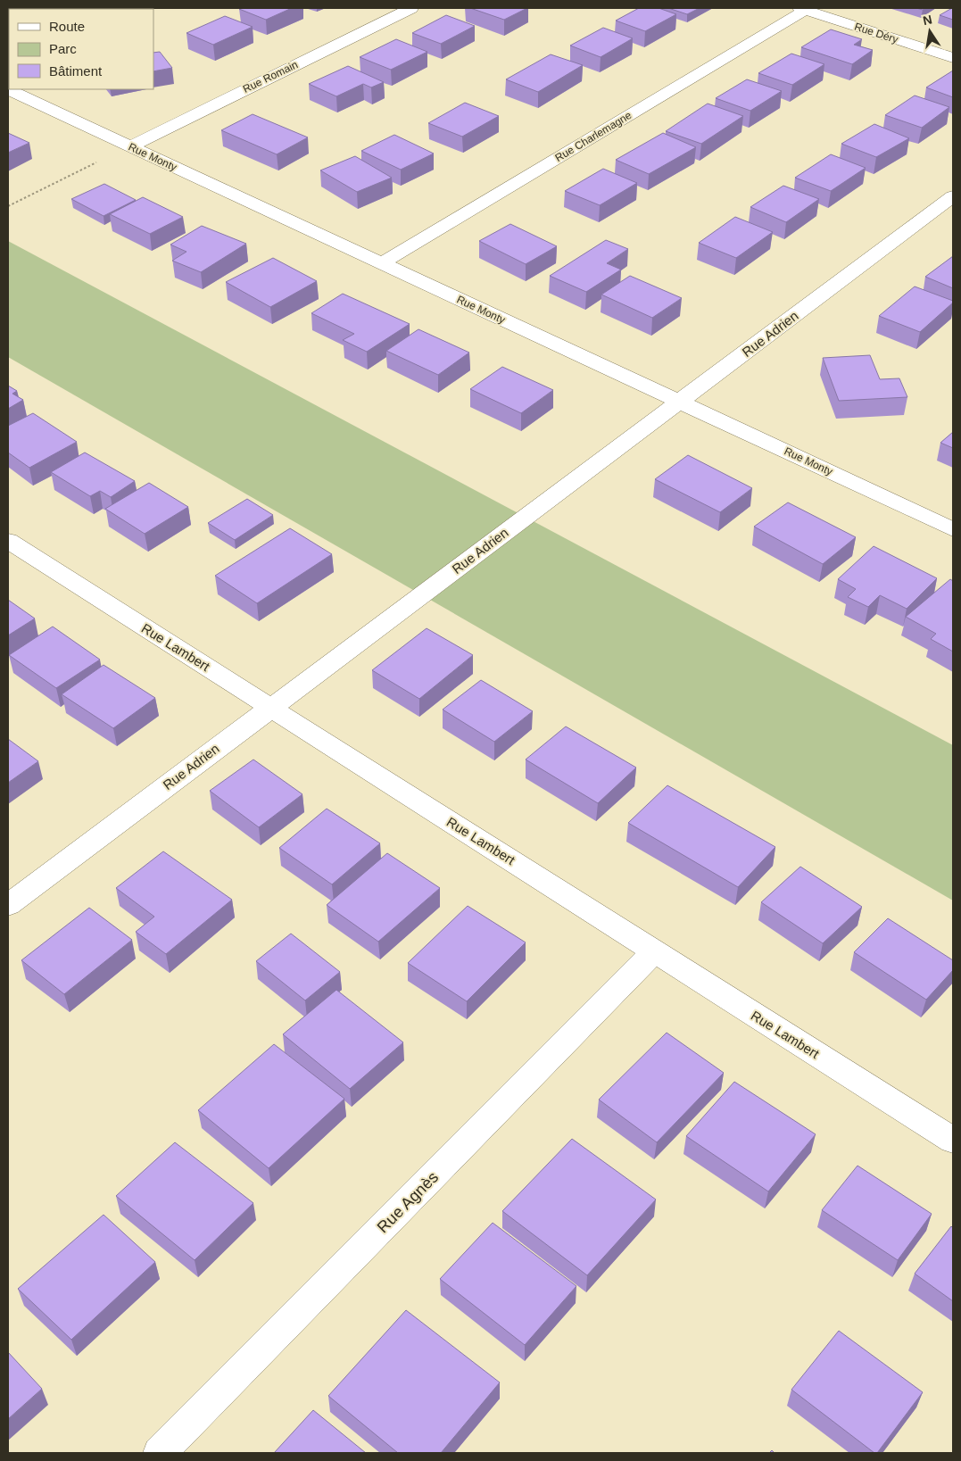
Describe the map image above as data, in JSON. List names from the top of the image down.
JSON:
{
  "streets": {
    "street": [
      "Rue Déry",
      "Rue Romain",
      "Rue Charlemagne",
      "Rue Monty",
      "Rue Adrien",
      "Rue Lambert",
      "Rue Agnès"
    ]
  },
  "crossings": [
    ["Rue Déry", "Rue Charlemagne"],
    ["Rue Romain", "Rue Monty"],
    ["Rue Charlemagne", "Rue Monty"],
    ["Rue Monty", "Rue Adrien"],
    ["Rue Adrien", "Rue Lambert"],
    ["Rue Lambert", "Rue Agnès"]
  ],
  "legend": ["Route", "Parc", "Bâtiment"],
  "north": "top"
}
